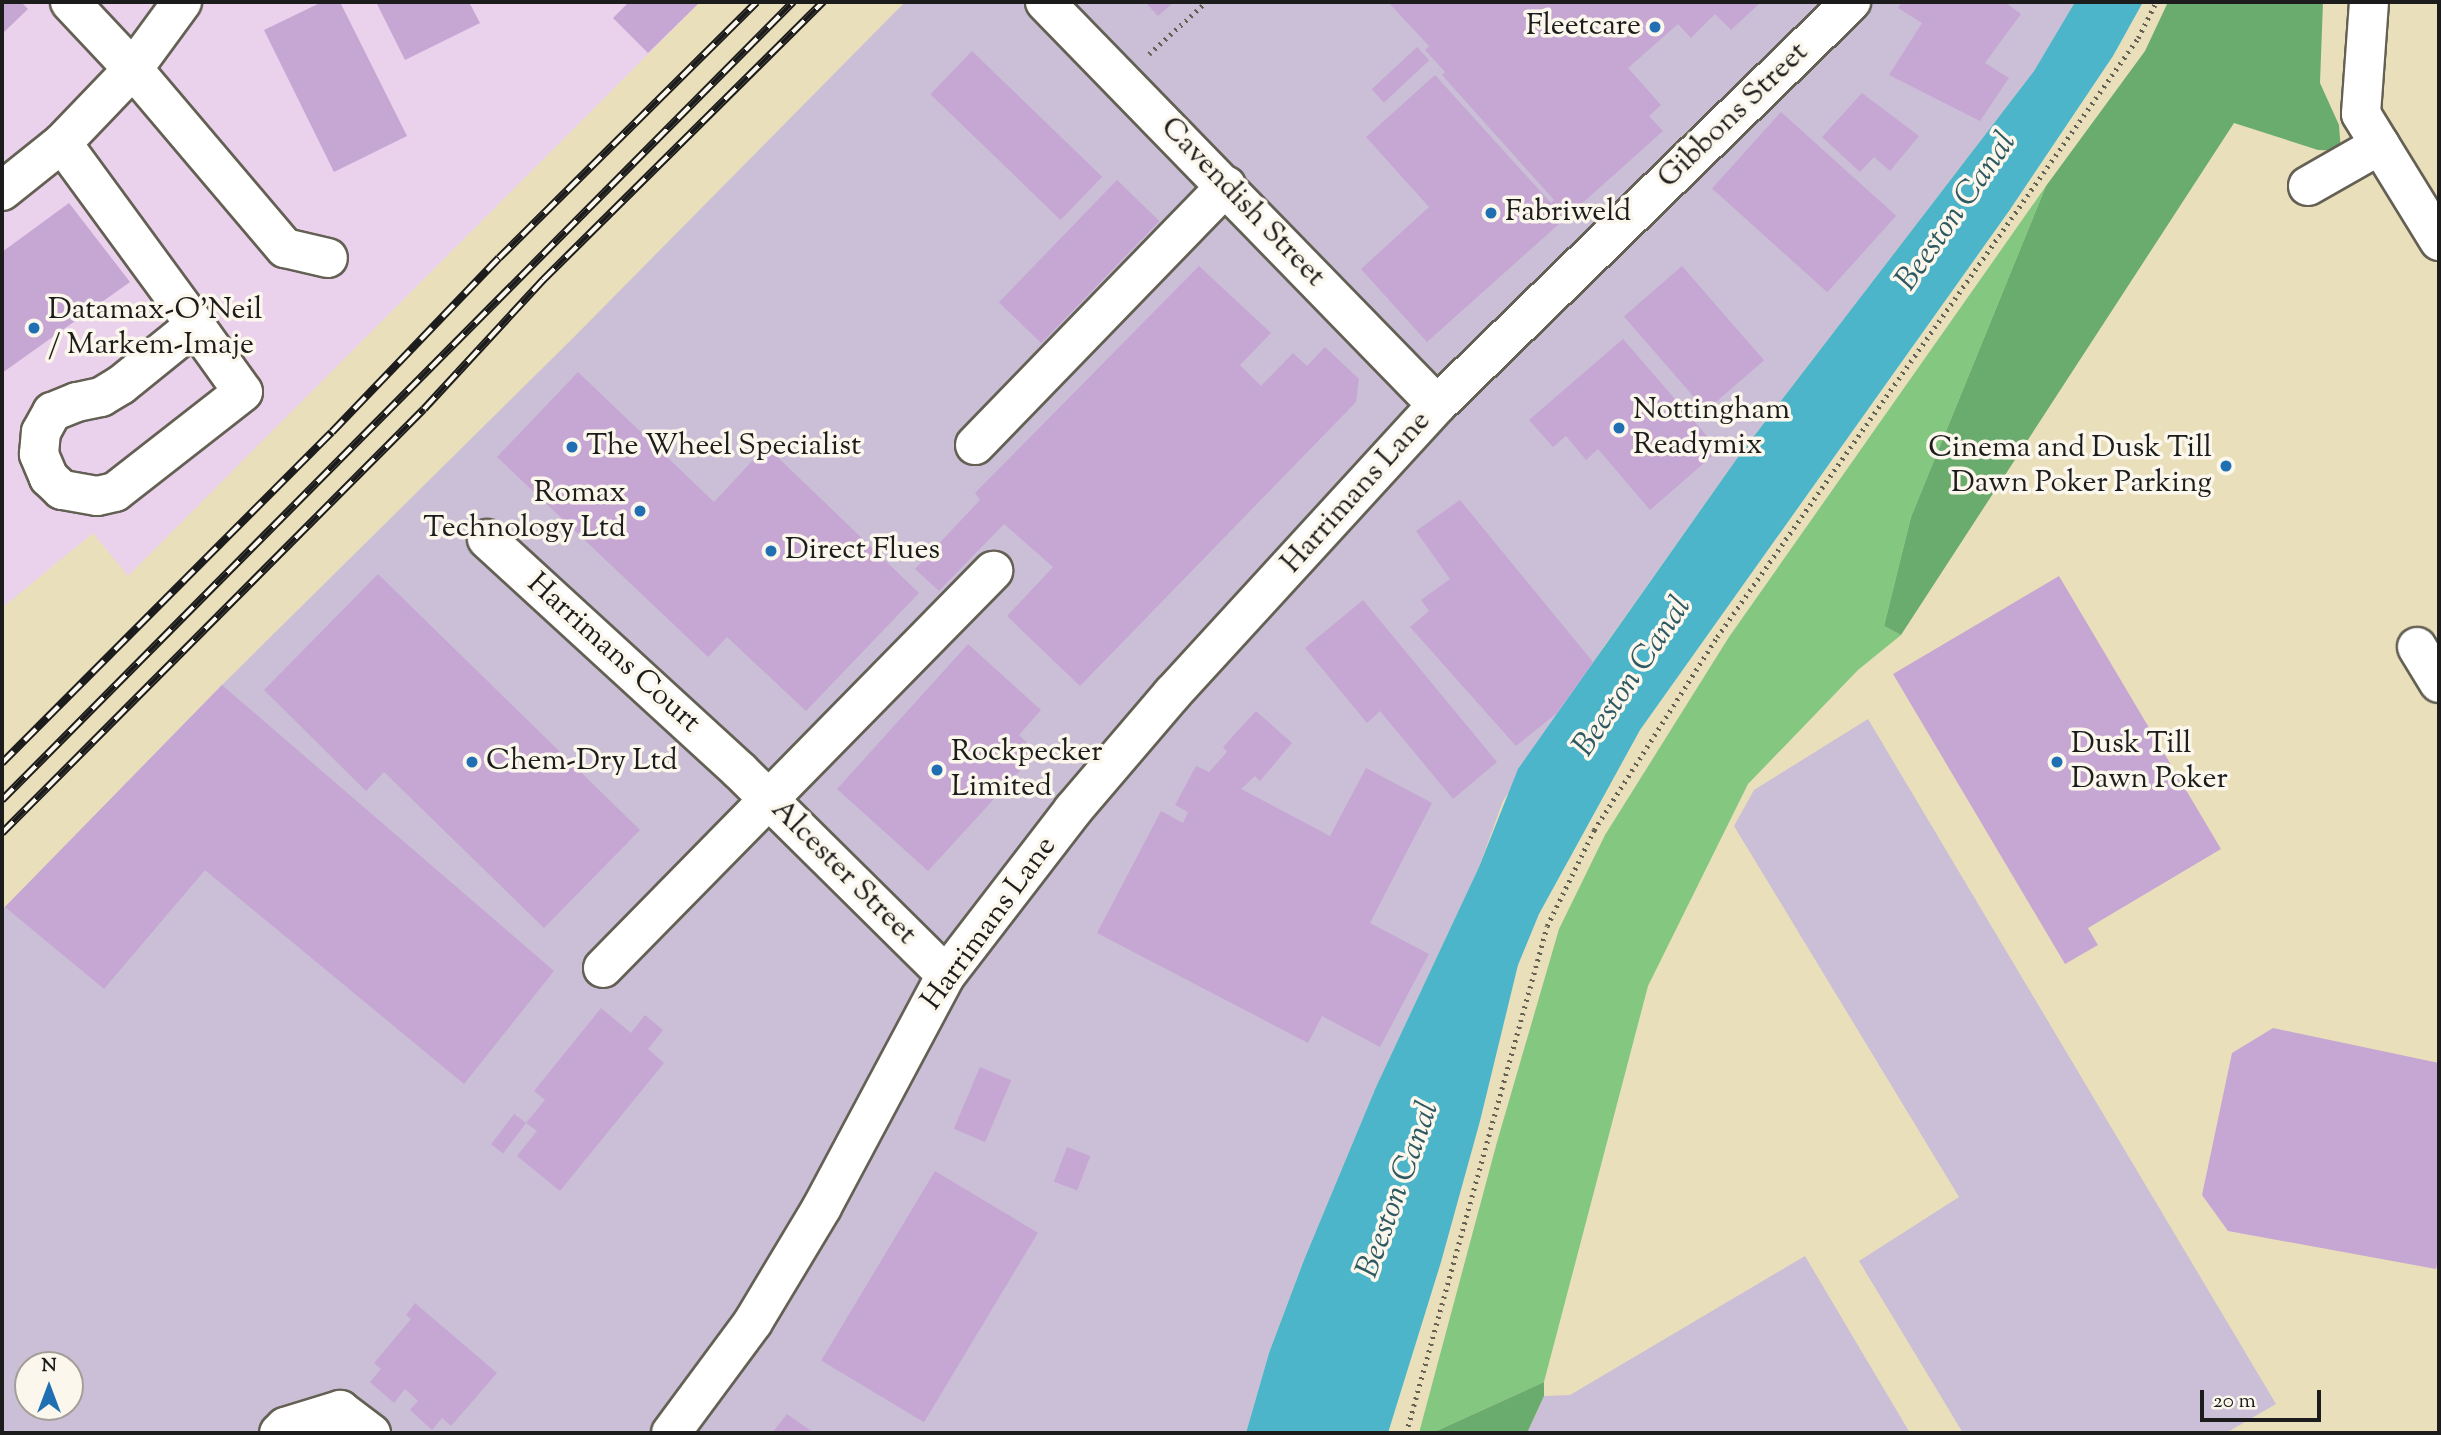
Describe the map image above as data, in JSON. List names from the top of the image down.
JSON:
{
  "streets": {
    "street": [
      "Gibbons Street",
      "Cavendish Street",
      "Harrimans Lane",
      "Harrimans Court",
      "Alcester Street"
    ]
  },
  "crossings": [
    ["Gibbons Street", "Cavendish Street"],
    ["Gibbons Street", "Harrimans Lane"],
    ["Cavendish Street", "Harrimans Lane"],
    ["Harrimans Lane", "Alcester Street"],
    ["Harrimans Court", "Alcester Street"]
  ],
  "water": ["Beeston Canal"],
  "places": [
    "Fleetcare",
    "Fabriweld",
    "Datamax-O’Neil / Markem-Imaje",
    "Nottingham Readymix",
    "The Wheel Specialist",
    "Cinema and Dusk Till Dawn Poker Parking",
    "Romax Technology Ltd",
    "Direct Flues",
    "Chem-Dry Ltd",
    "Dusk Till Dawn Poker",
    "Rockpecker Limited"
  ],
  "scale_bar": "20 m",
  "north": "top"
}
